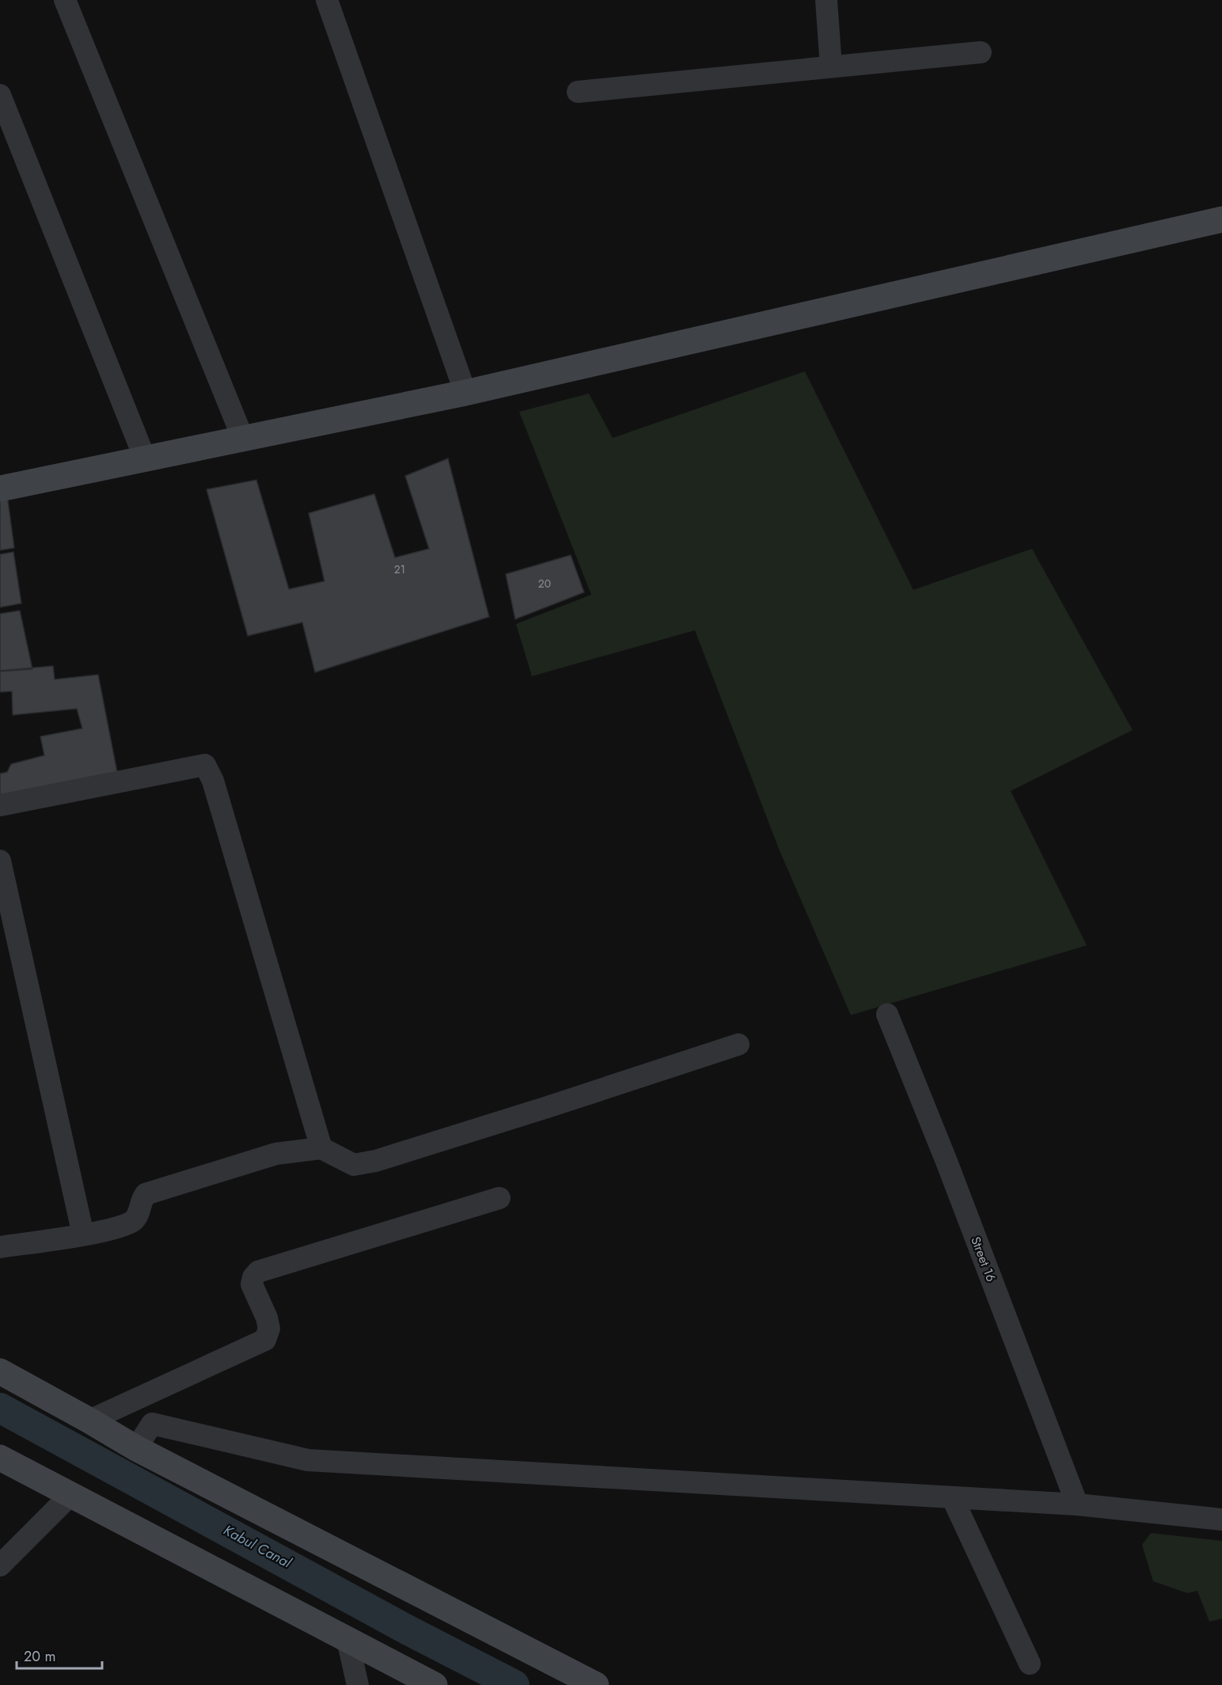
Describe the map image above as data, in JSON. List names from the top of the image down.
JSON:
{
  "streets": {
    "street": ["Street 16"]
  },
  "water": ["Kabul Canal"],
  "house_numbers": ["21", "20"],
  "scale_bar": "20 m"
}
